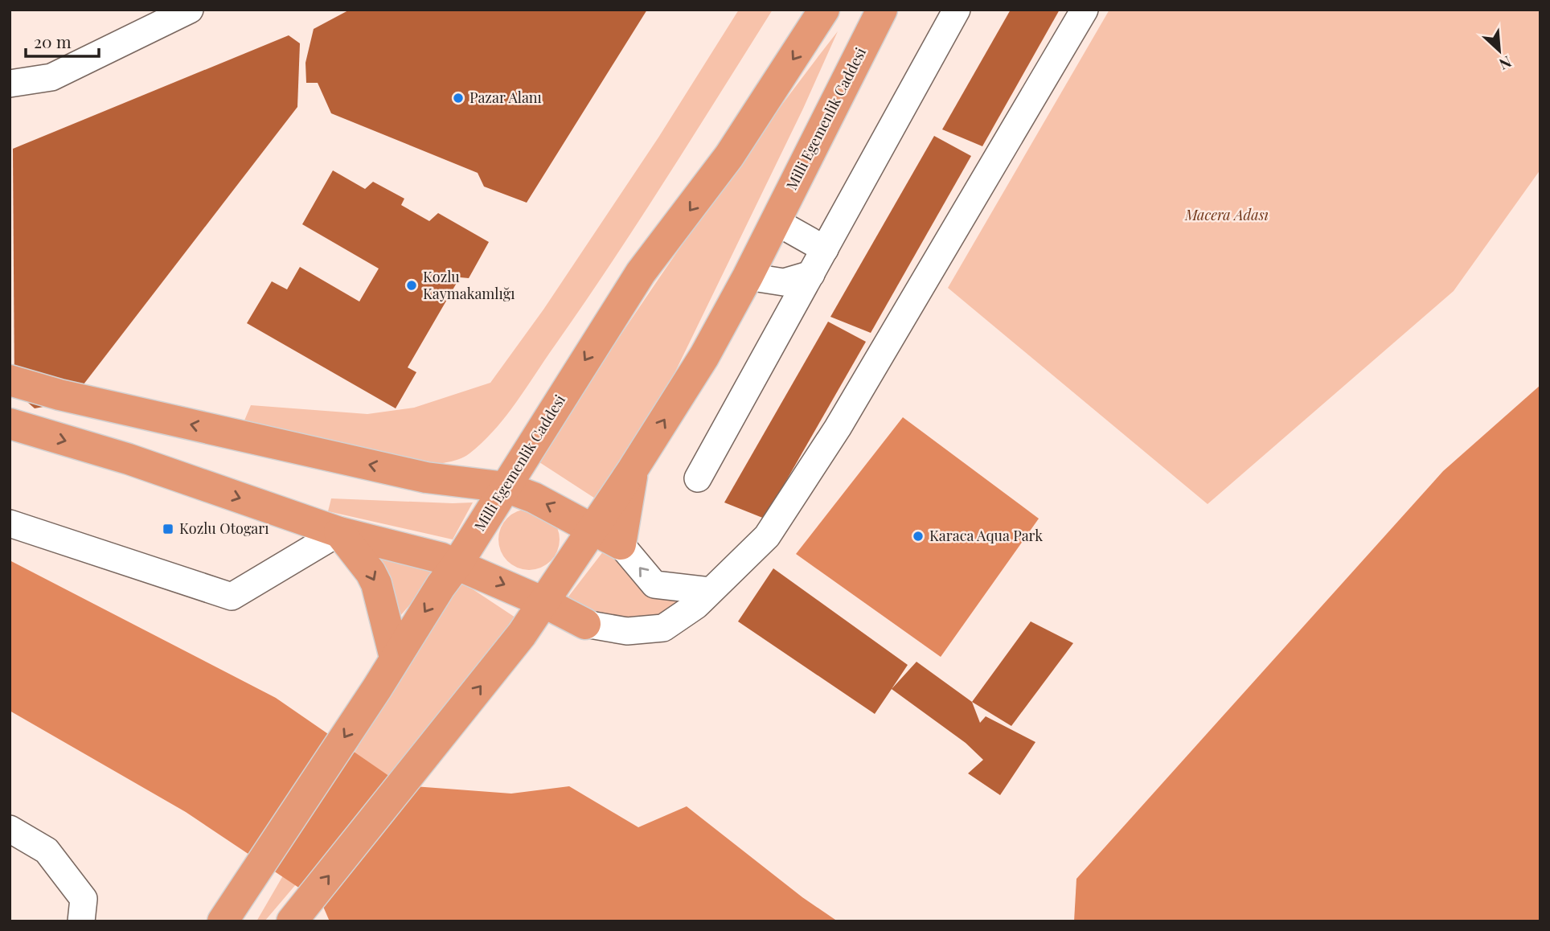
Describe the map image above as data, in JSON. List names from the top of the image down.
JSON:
{
  "streets": {
    "highway": ["Milli Egemenlik Caddesi"]
  },
  "parks": ["Macera Adası"],
  "places": {
    "other": ["Pazar Alanı", "Kozlu Kaymakamlığı", "Karaca Aqua Park"],
    "transit": ["Kozlu Otogarı"]
  },
  "scale_bar": "20 m",
  "north": "bottom right"
}
